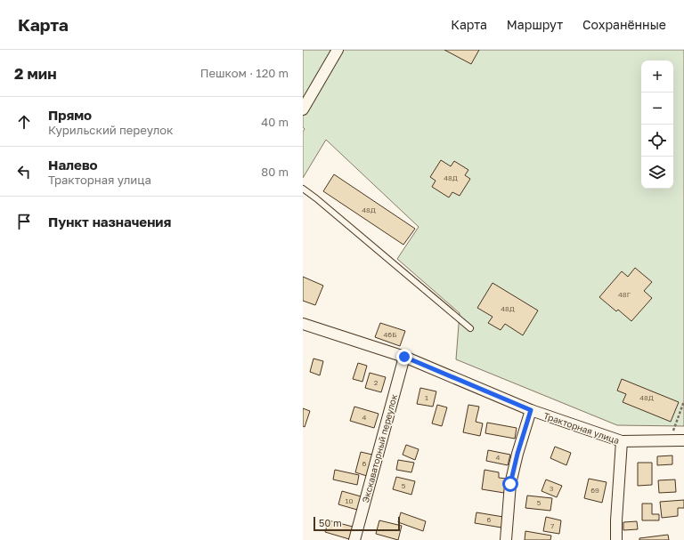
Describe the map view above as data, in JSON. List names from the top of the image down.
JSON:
{
  "streets": {
    "street": ["Тракторная улица", "Экскаваторный переулок"]
  },
  "crossings": [
    ["Тракторная улица", "Экскаваторный переулок"]
  ],
  "house_numbers": [
    "48Д",
    "48Д",
    "48Г",
    "48Д",
    "46Б",
    "2",
    "1",
    "48Д",
    "4",
    "4",
    "6",
    "5",
    "3",
    "69",
    "10",
    "5",
    "6",
    "7"
  ],
  "scale_bar": "50 m",
  "page": {
    "header": "Карта",
    "nav": ["Карта", "Маршрут", "Сохранённые"],
    "heading": ["2 мин", "Пешком · 120 m"],
    "map_buttons": ["+", "−"],
    "list": [
      ["Прямо", "Курильский переулок", "40 m"],
      ["Налево", "Тракторная улица", "80 m"],
      "Пункт назначения"
    ],
    "scale": "50 m"
  }
}
